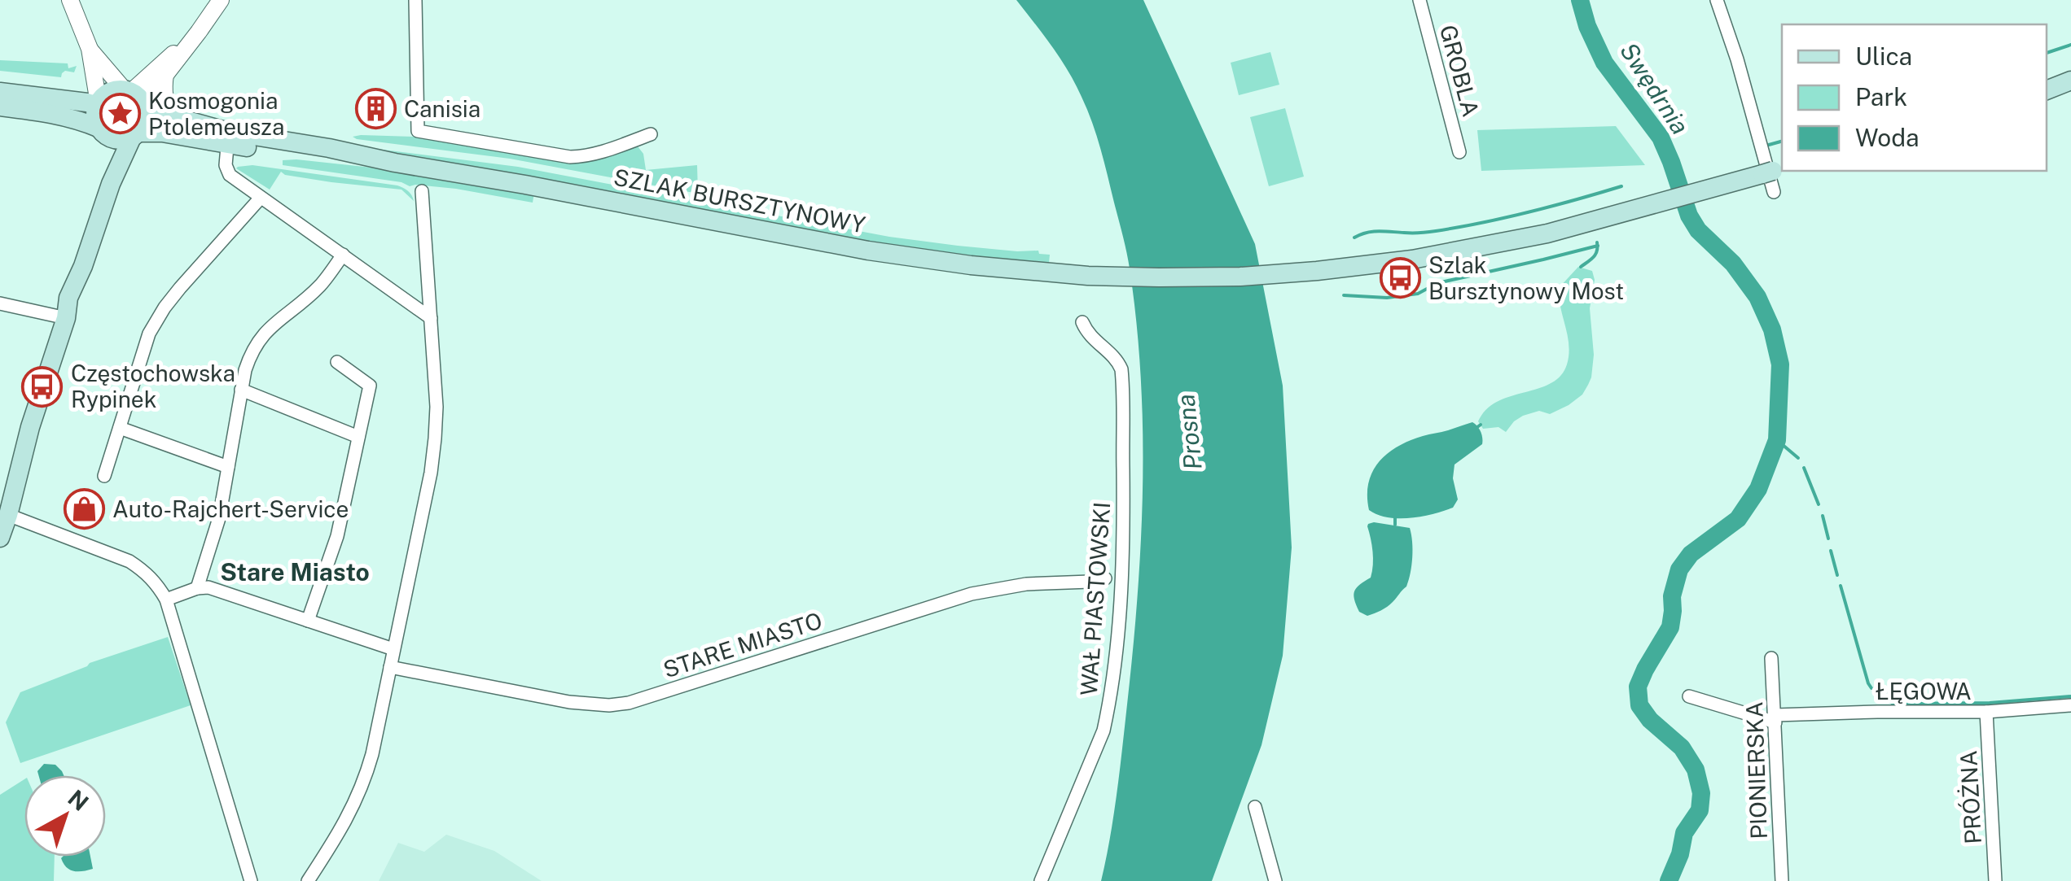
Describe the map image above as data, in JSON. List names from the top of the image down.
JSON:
{
  "streets": {
    "main road": ["SZLAK BURSZTYNOWY"],
    "street": [
      "GROBLA",
      "WAŁ PIASTOWSKI",
      "STARE MIASTO",
      "ŁĘGOWA",
      "PIONIERSKA",
      "PRÓŻNA"
    ]
  },
  "crossings": [
    ["ŁĘGOWA", "PIONIERSKA"],
    ["ŁĘGOWA", "PRÓŻNA"]
  ],
  "districts": ["Stare Miasto"],
  "water": ["Swędrnia", "Prosna"],
  "places": {
    "building": ["Canisia"],
    "place": ["Kosmogonia Ptolemeusza"],
    "bus stop": ["Szlak Bursztynowy Most", "Częstochowska Rypinek"],
    "shop": ["Auto-Rajchert-Service"]
  },
  "legend": ["Ulica", "Park", "Woda"],
  "north": "top right"
}
